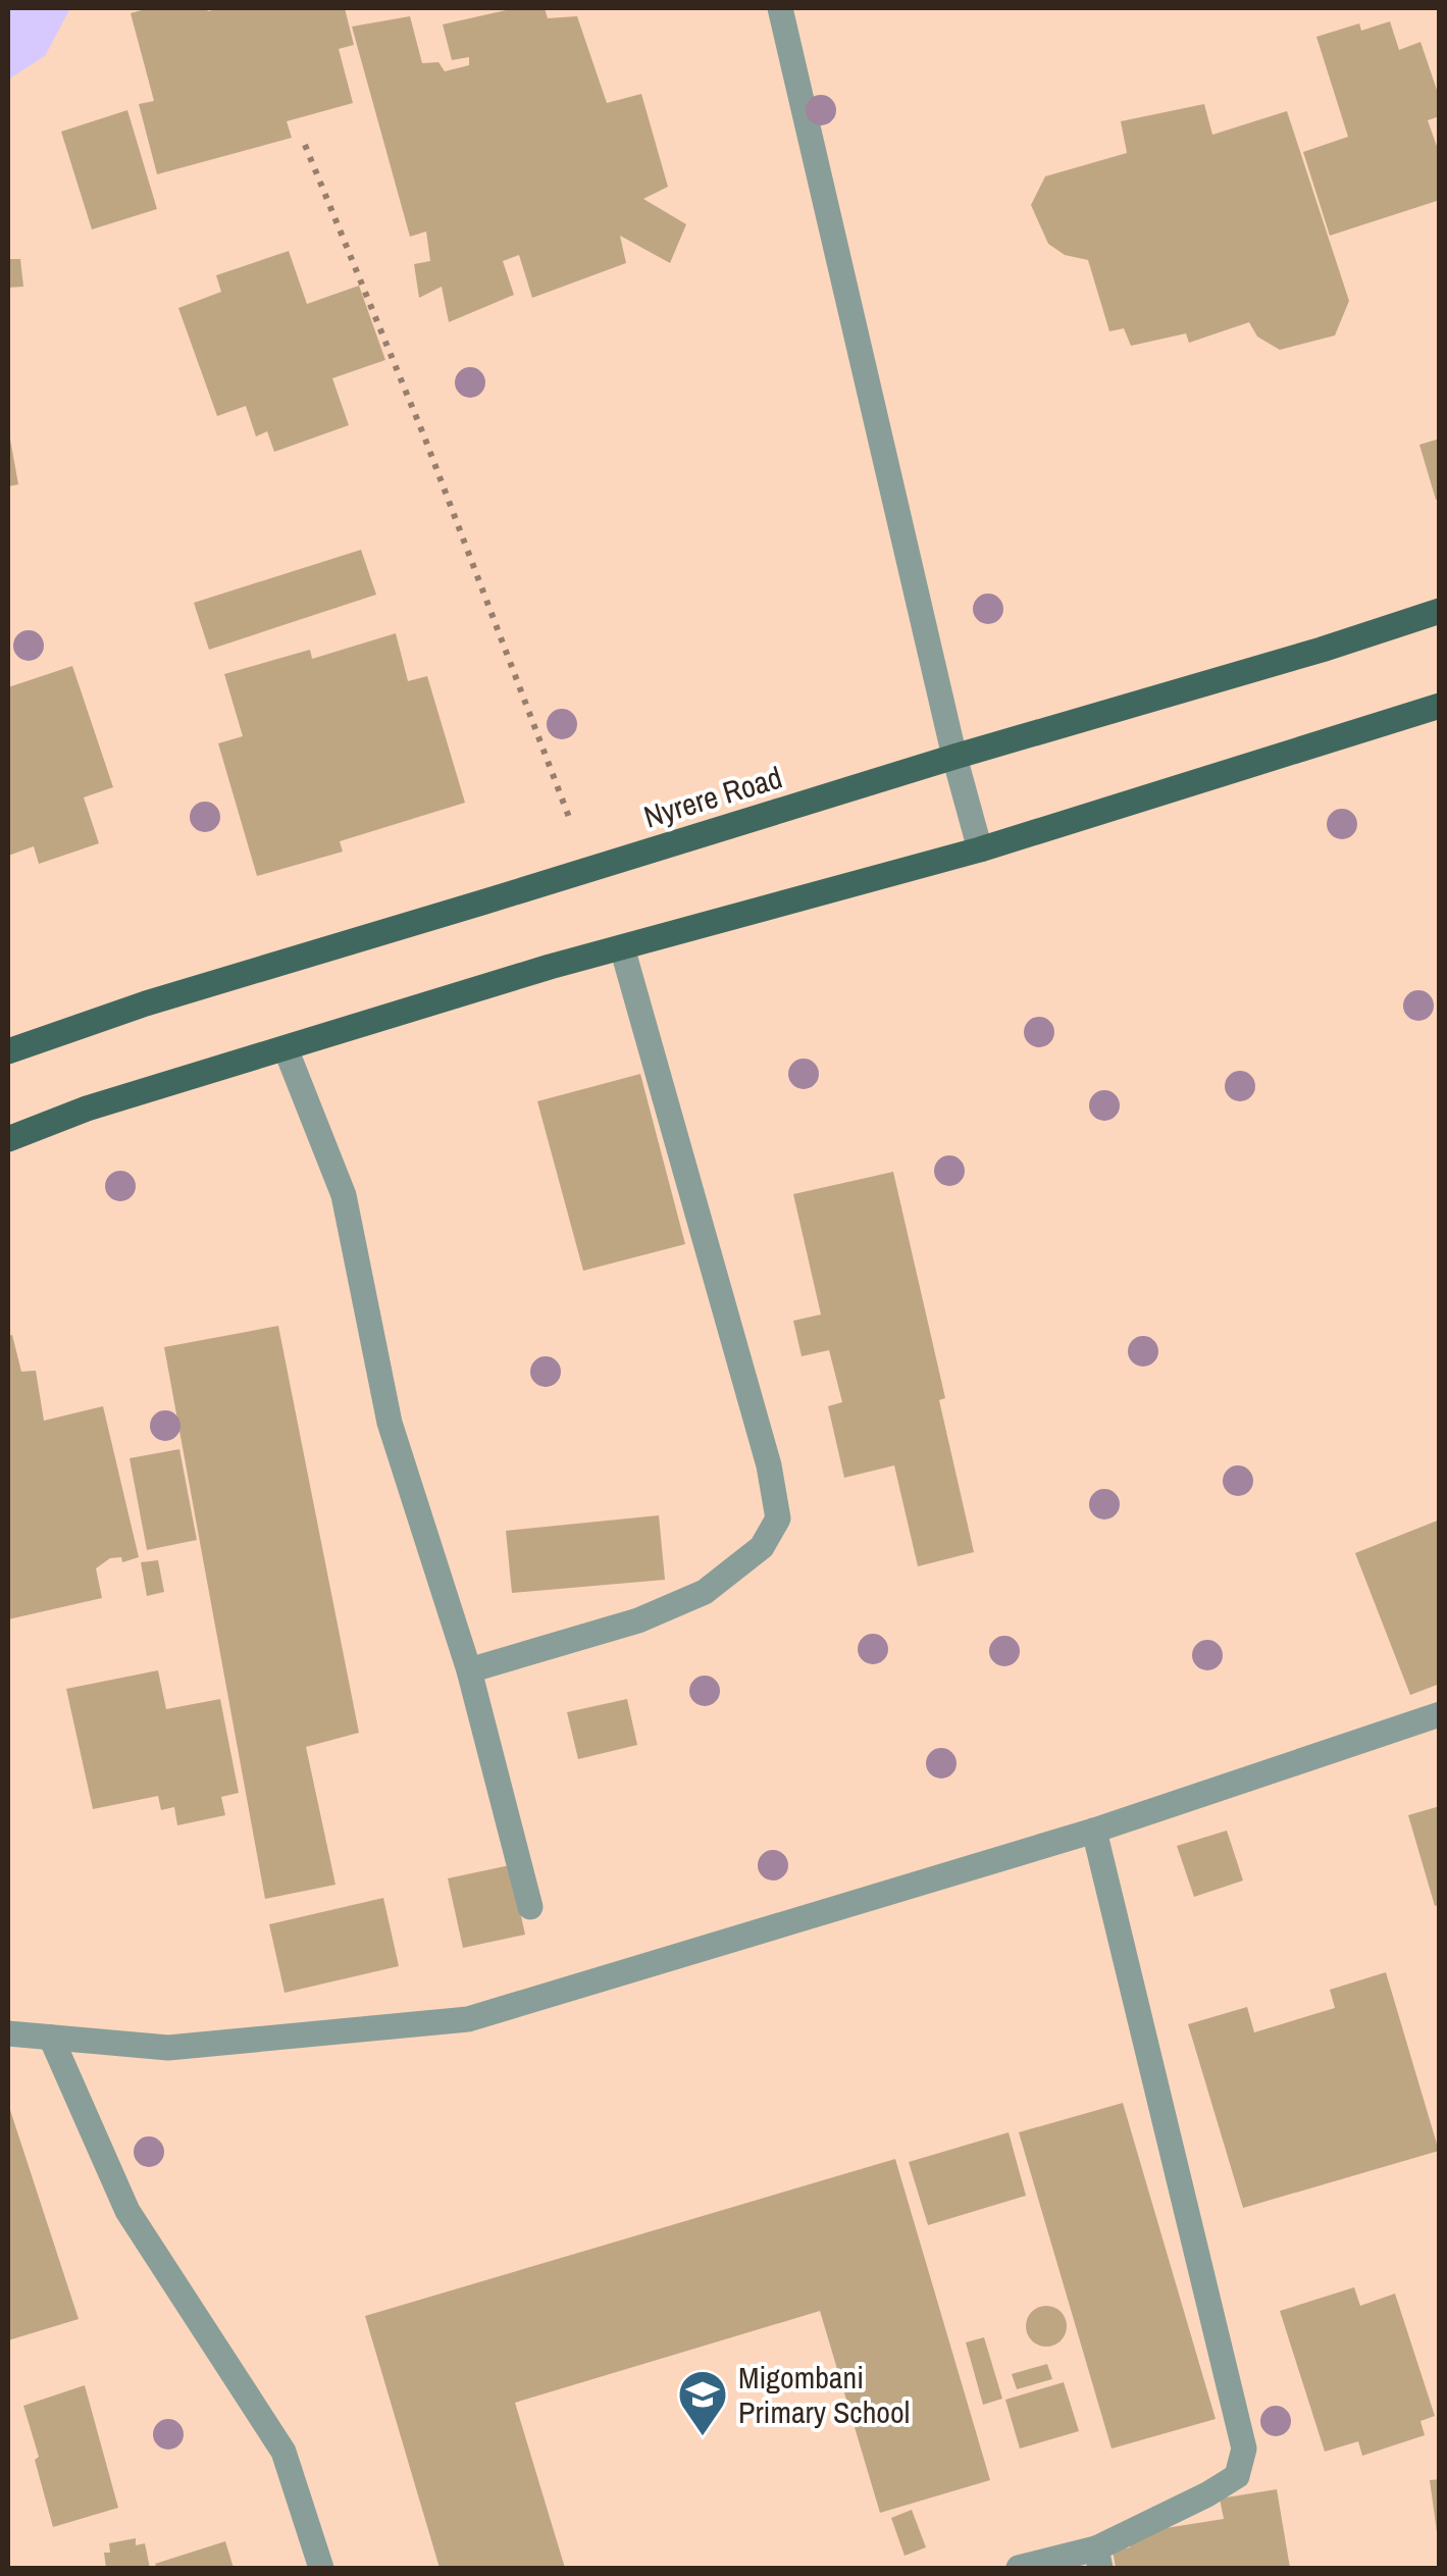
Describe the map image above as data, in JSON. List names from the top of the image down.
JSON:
{
  "streets": {
    "main road": ["Nyrere Road"]
  },
  "places": {
    "school or university": ["Migombani Primary School"]
  }
}
